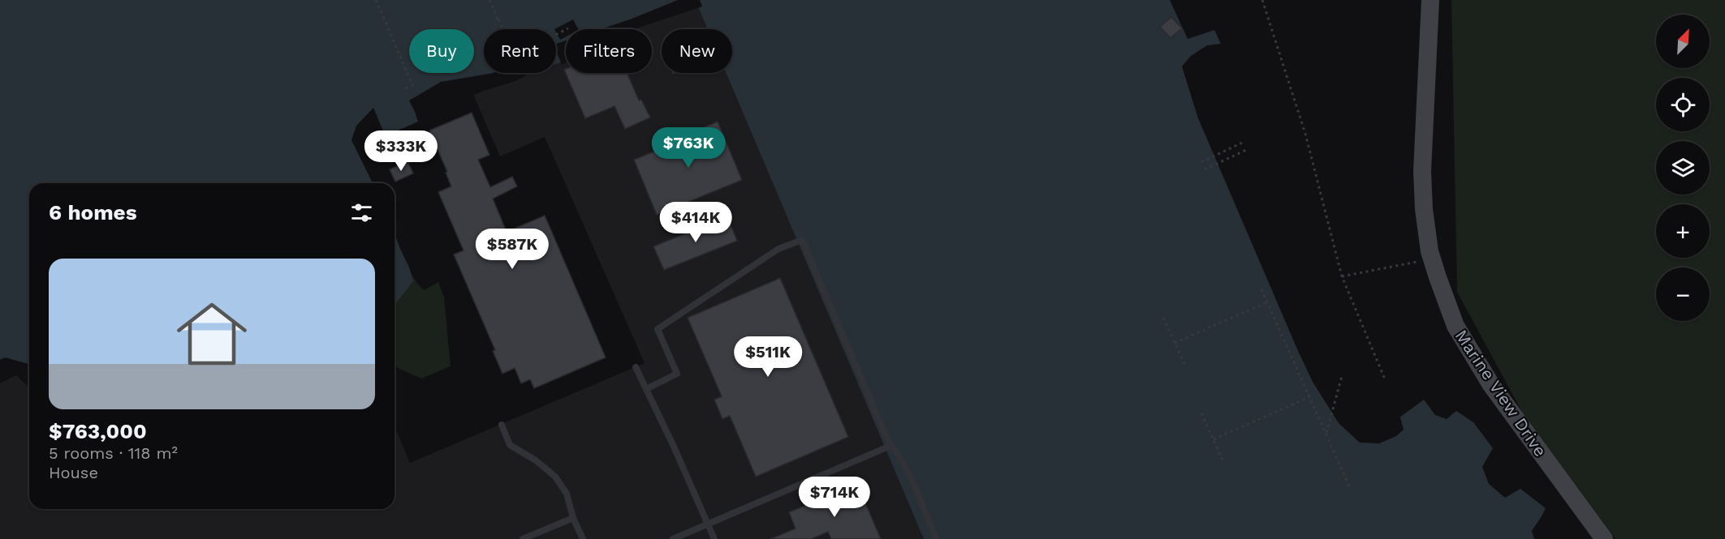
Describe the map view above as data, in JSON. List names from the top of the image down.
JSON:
{
  "streets": {
    "main road": ["Marine View Drive"]
  },
  "north": "top right",
  "page": {
    "map_buttons": ["+", "−"],
    "chip": [
      "Buy",
      "Rent",
      "Filters",
      "New"
    ],
    "price": [
      "$763K",
      "$333K",
      "$414K",
      "$587K",
      "$511K",
      "$714K"
    ],
    "heading": "6 homes",
    "list": [
      {
        "name": "$763,000",
        "note": "5 rooms · 118 m² · House"
      }
    ]
  }
}
